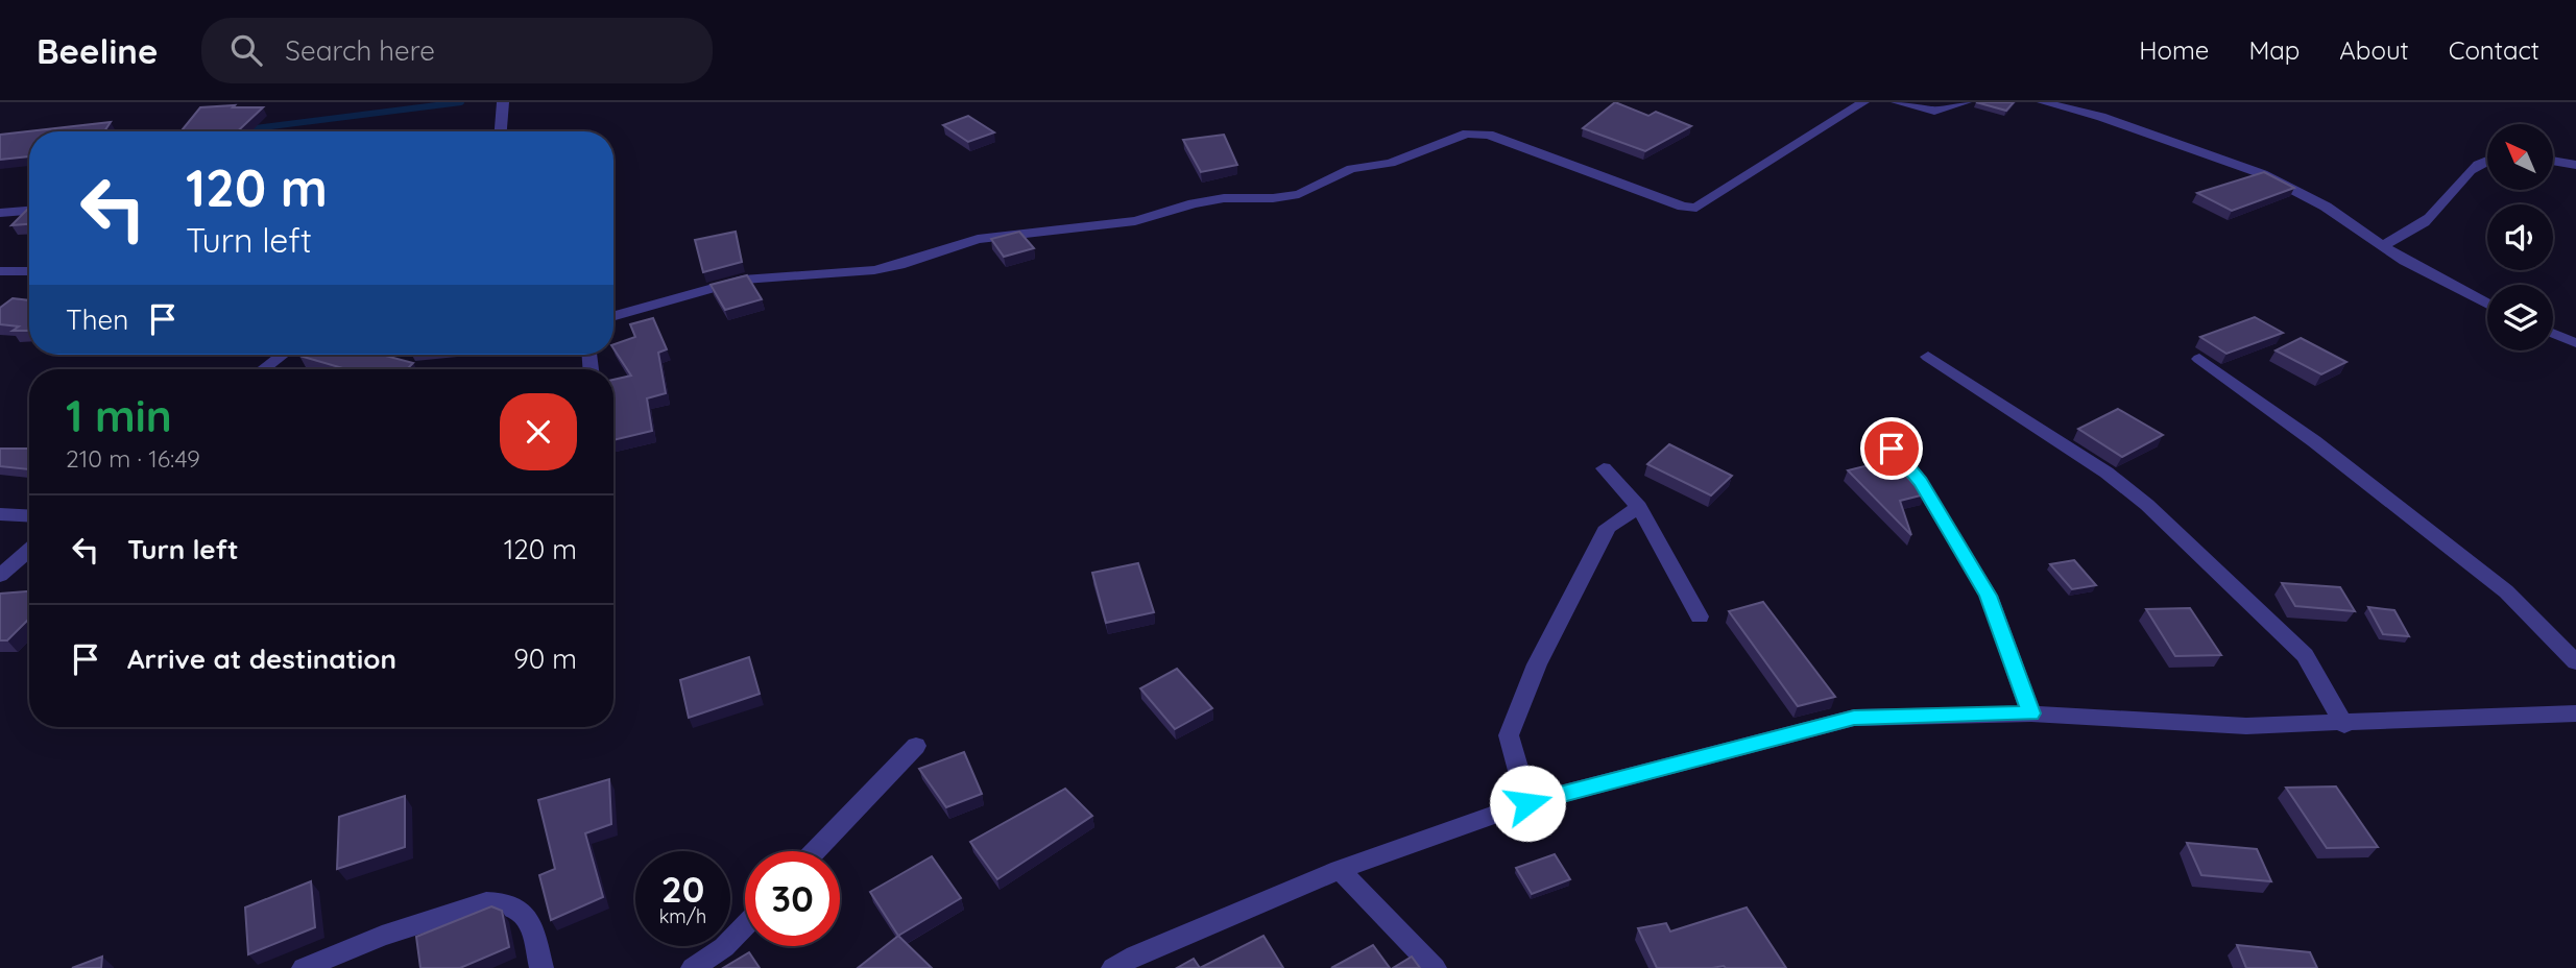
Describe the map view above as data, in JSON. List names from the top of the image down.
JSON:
{
  "north": "top left",
  "page": {
    "header": "Beeline",
    "search": "Search here",
    "nav": [
      "Home",
      "Map",
      "About",
      "Contact"
    ],
    "turn": ["120 m", "Turn left"],
    "then": "Then",
    "heading": ["1 min", "210 m · 16:49"],
    "list": [
      {
        "name": "Turn left",
        "value": "120 m"
      },
      {
        "name": "Arrive at destination",
        "value": "90 m"
      }
    ],
    "speed": "20 km/h",
    "limit": "30"
  }
}
